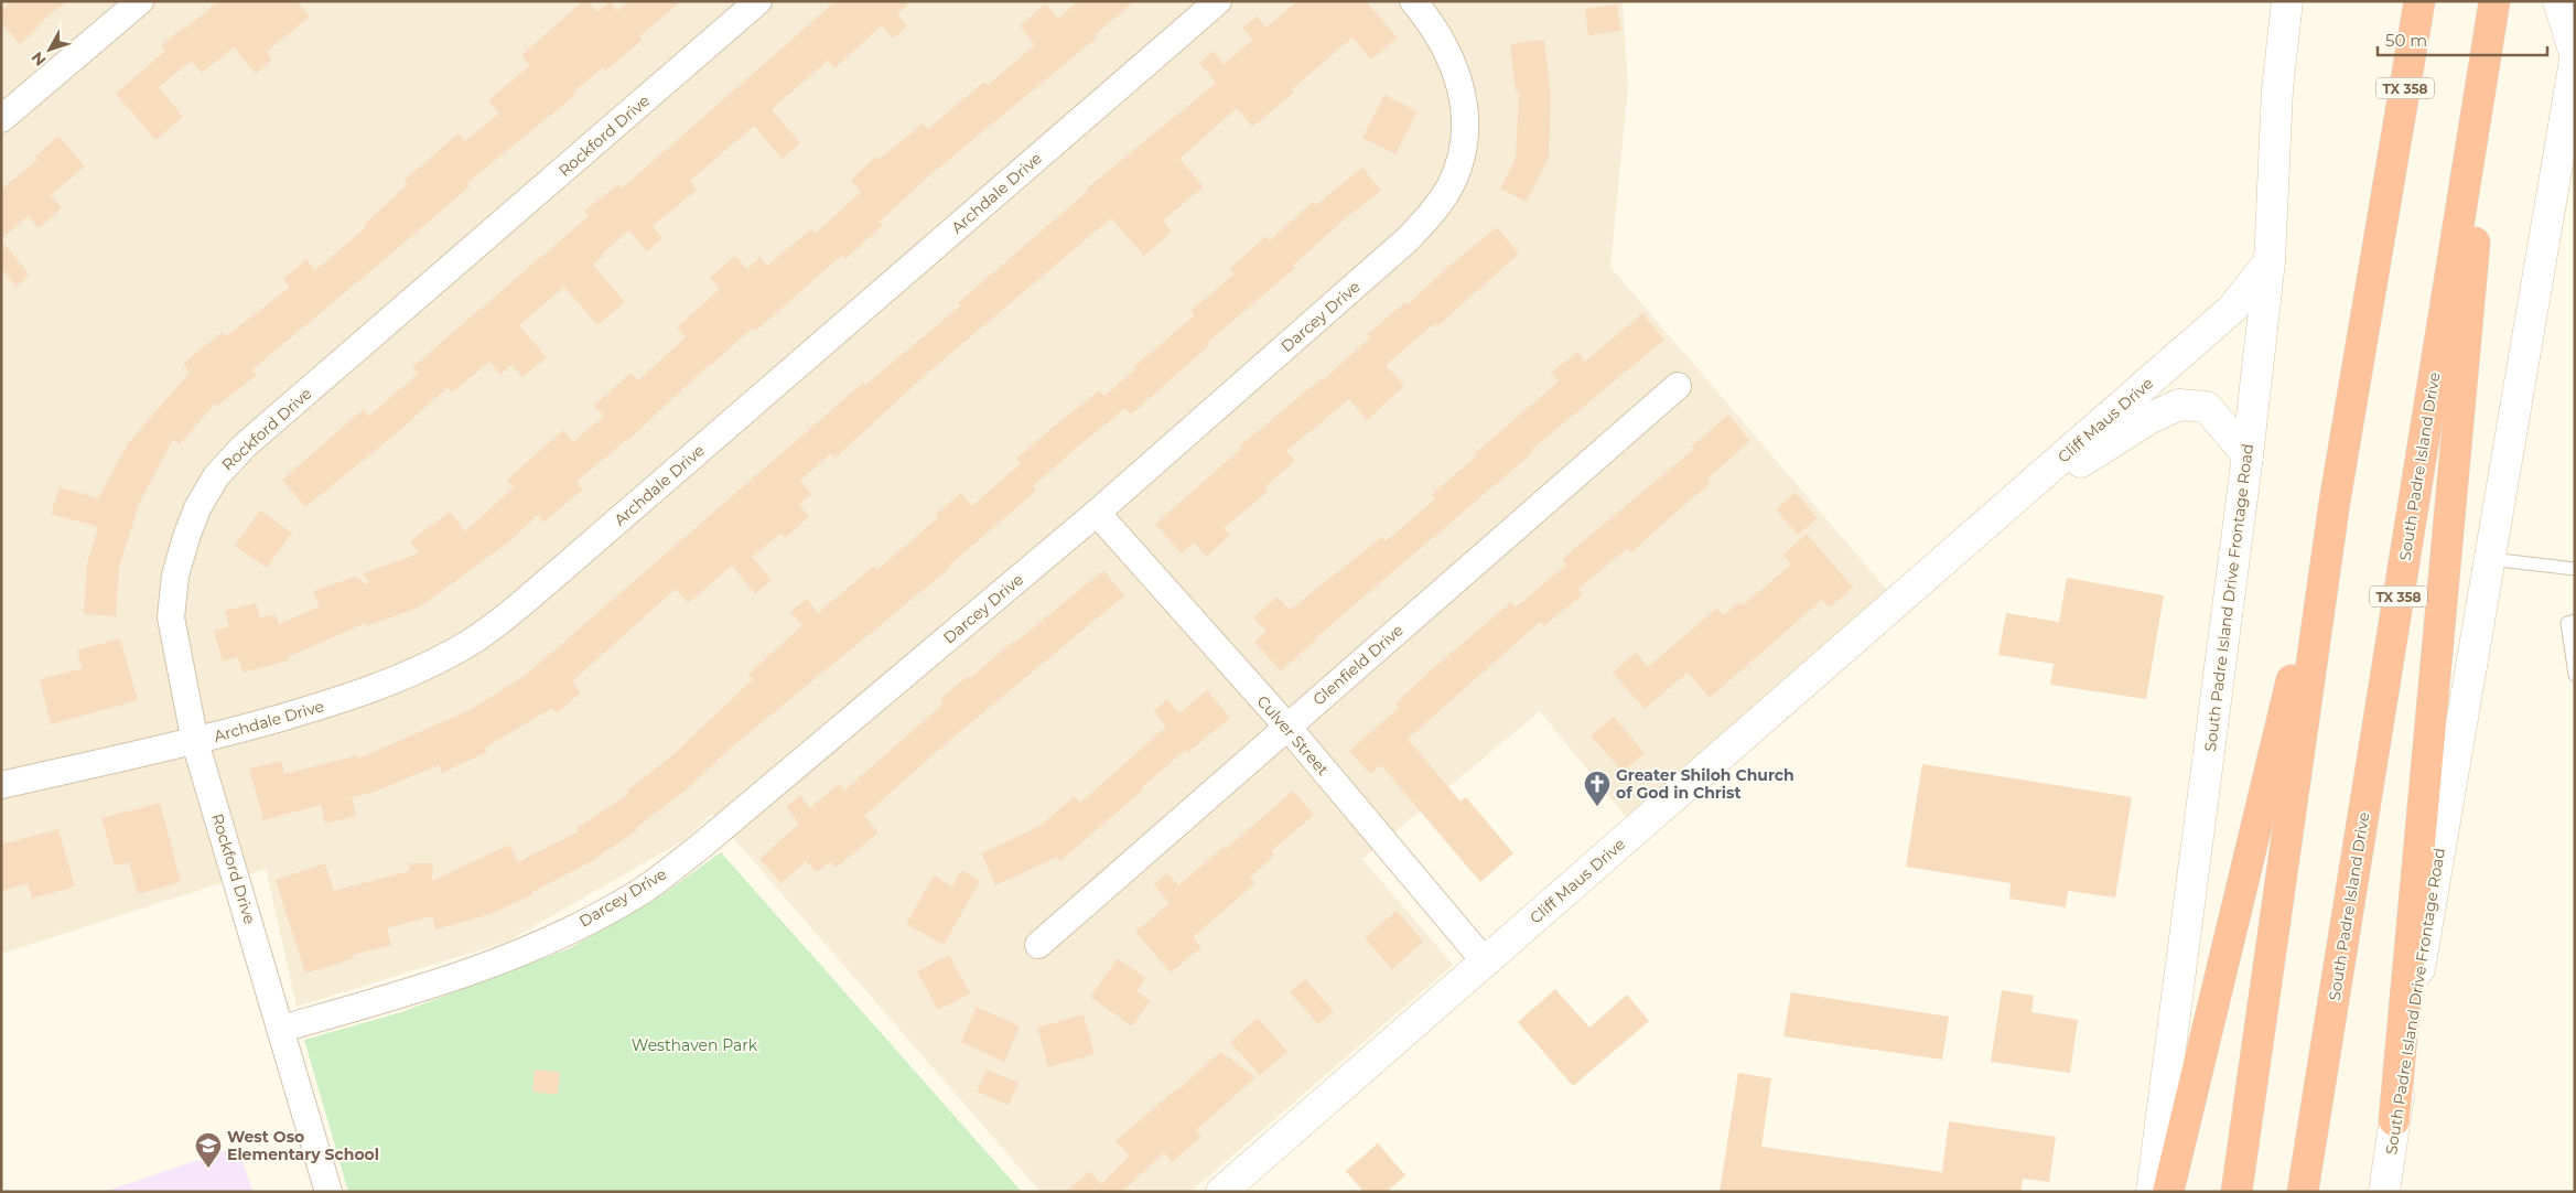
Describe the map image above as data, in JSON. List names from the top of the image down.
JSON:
{
  "streets": {
    "highway": ["TX 358", "South Padre Island Drive"],
    "main road": ["Cliff Maus Drive", "South Padre Island Drive Frontage Road"],
    "street": [
      "Rockford Drive",
      "Archdale Drive",
      "Darcey Drive",
      "Glenfield Drive",
      "Culver Street"
    ]
  },
  "crossings": [
    ["Rockford Drive", "Archdale Drive"],
    ["Rockford Drive", "Darcey Drive"],
    ["Darcey Drive", "Culver Street"],
    ["Cliff Maus Drive", "South Padre Island Drive Frontage Road"],
    ["Cliff Maus Drive", "Culver Street"],
    ["Glenfield Drive", "Culver Street"]
  ],
  "parks": ["Westhaven Park"],
  "places": {
    "church": ["Greater Shiloh Church of God in Christ"],
    "school or university": ["West Oso Elementary School"]
  },
  "scale_bar": "50 m",
  "north": "bottom left"
}
